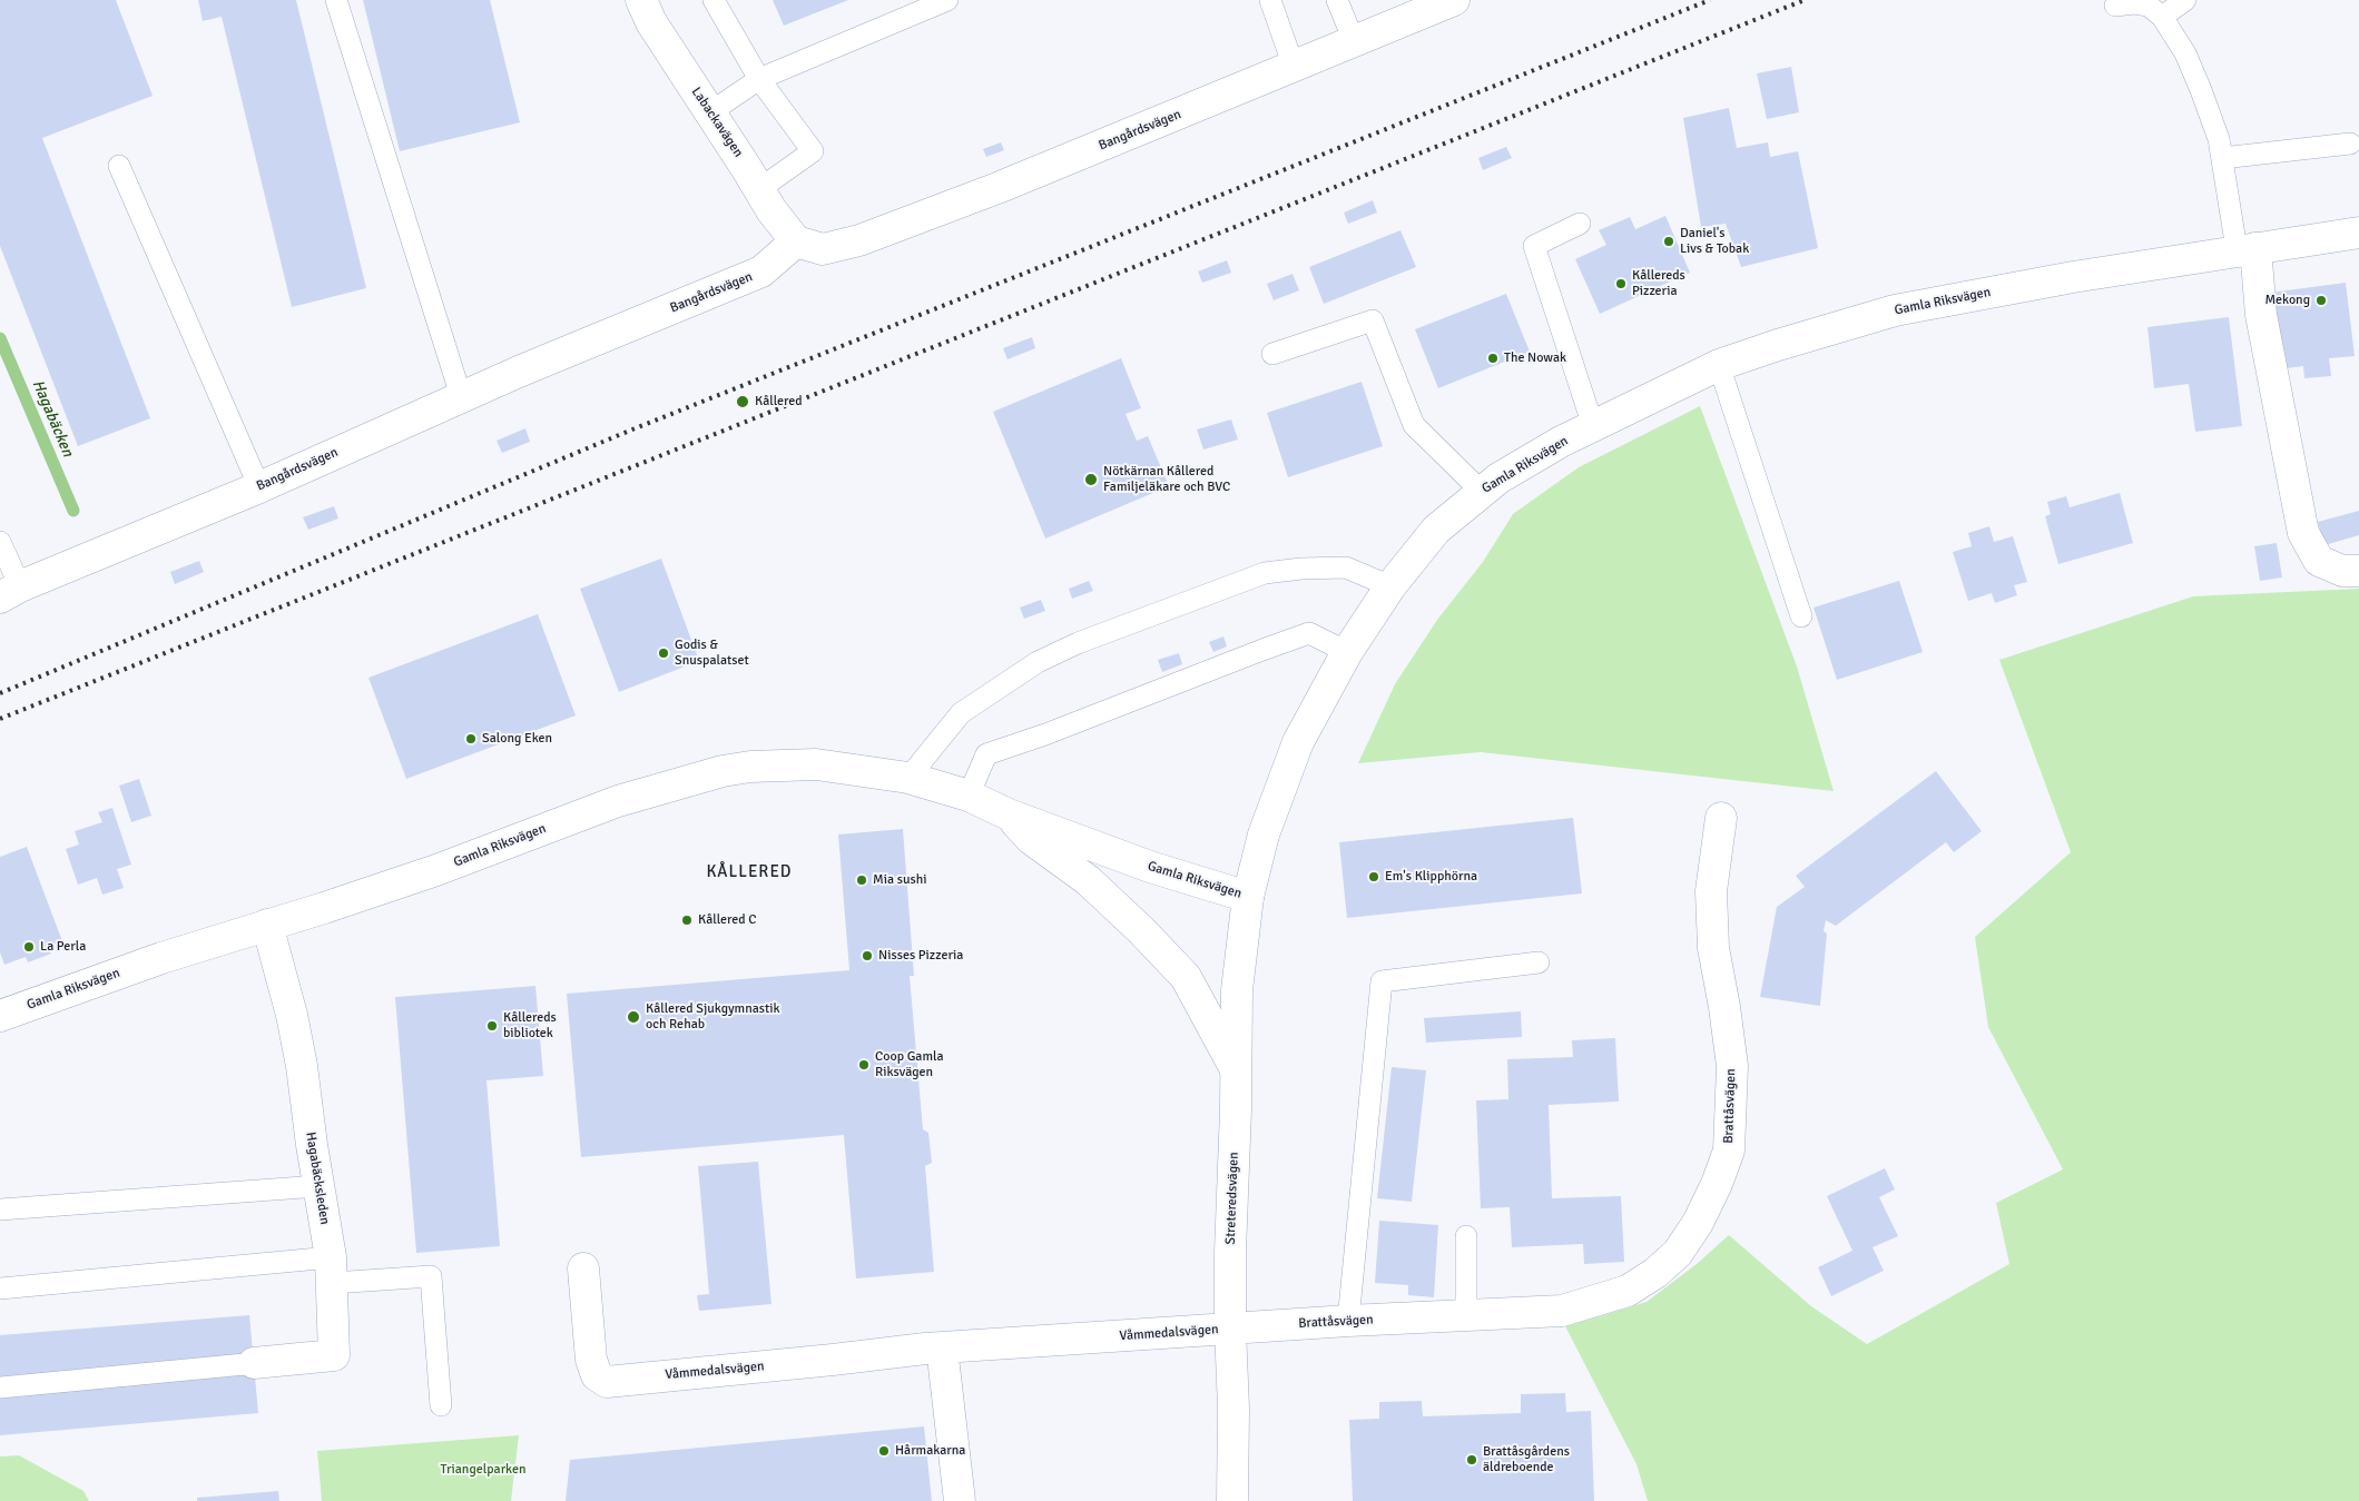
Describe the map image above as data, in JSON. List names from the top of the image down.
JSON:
{
  "streets": {
    "street": [
      "Labackavägen",
      "Bangårdsvägen",
      "Gamla Riksvägen",
      "Brattåsvägen",
      "Hagabäcksleden",
      "Streteredsvägen",
      "Våmmedalsvägen"
    ]
  },
  "crossings": [
    ["Labackavägen", "Bangårdsvägen"],
    ["Gamla Riksvägen", "Hagabäcksleden"],
    ["Gamla Riksvägen", "Streteredsvägen"],
    ["Brattåsvägen", "Streteredsvägen"],
    ["Brattåsvägen", "Våmmedalsvägen"],
    ["Streteredsvägen", "Våmmedalsvägen"]
  ],
  "districts": ["KÅLLERED"],
  "water": ["Hagabäcken"],
  "parks": ["Triangelparken"],
  "places": [
    "Daniel's Livs & Tobak",
    "Kållereds Pizzeria",
    "Mekong",
    "The Nowak",
    "Kållered",
    "Nötkärnan Kållered Familjeläkare och BVC",
    "Godis & Snuspalatset",
    "Salong Eken",
    "Em's Klipphörna",
    "Mia sushi",
    "Kållered C",
    "La Perla",
    "Nisses Pizzeria",
    "Kållered Sjukgymnastik och Rehab",
    "Kållereds bibliotek",
    "Coop Gamla Riksvägen",
    "Hårmakarna",
    "Brattåsgårdens äldreboende"
  ]
}
